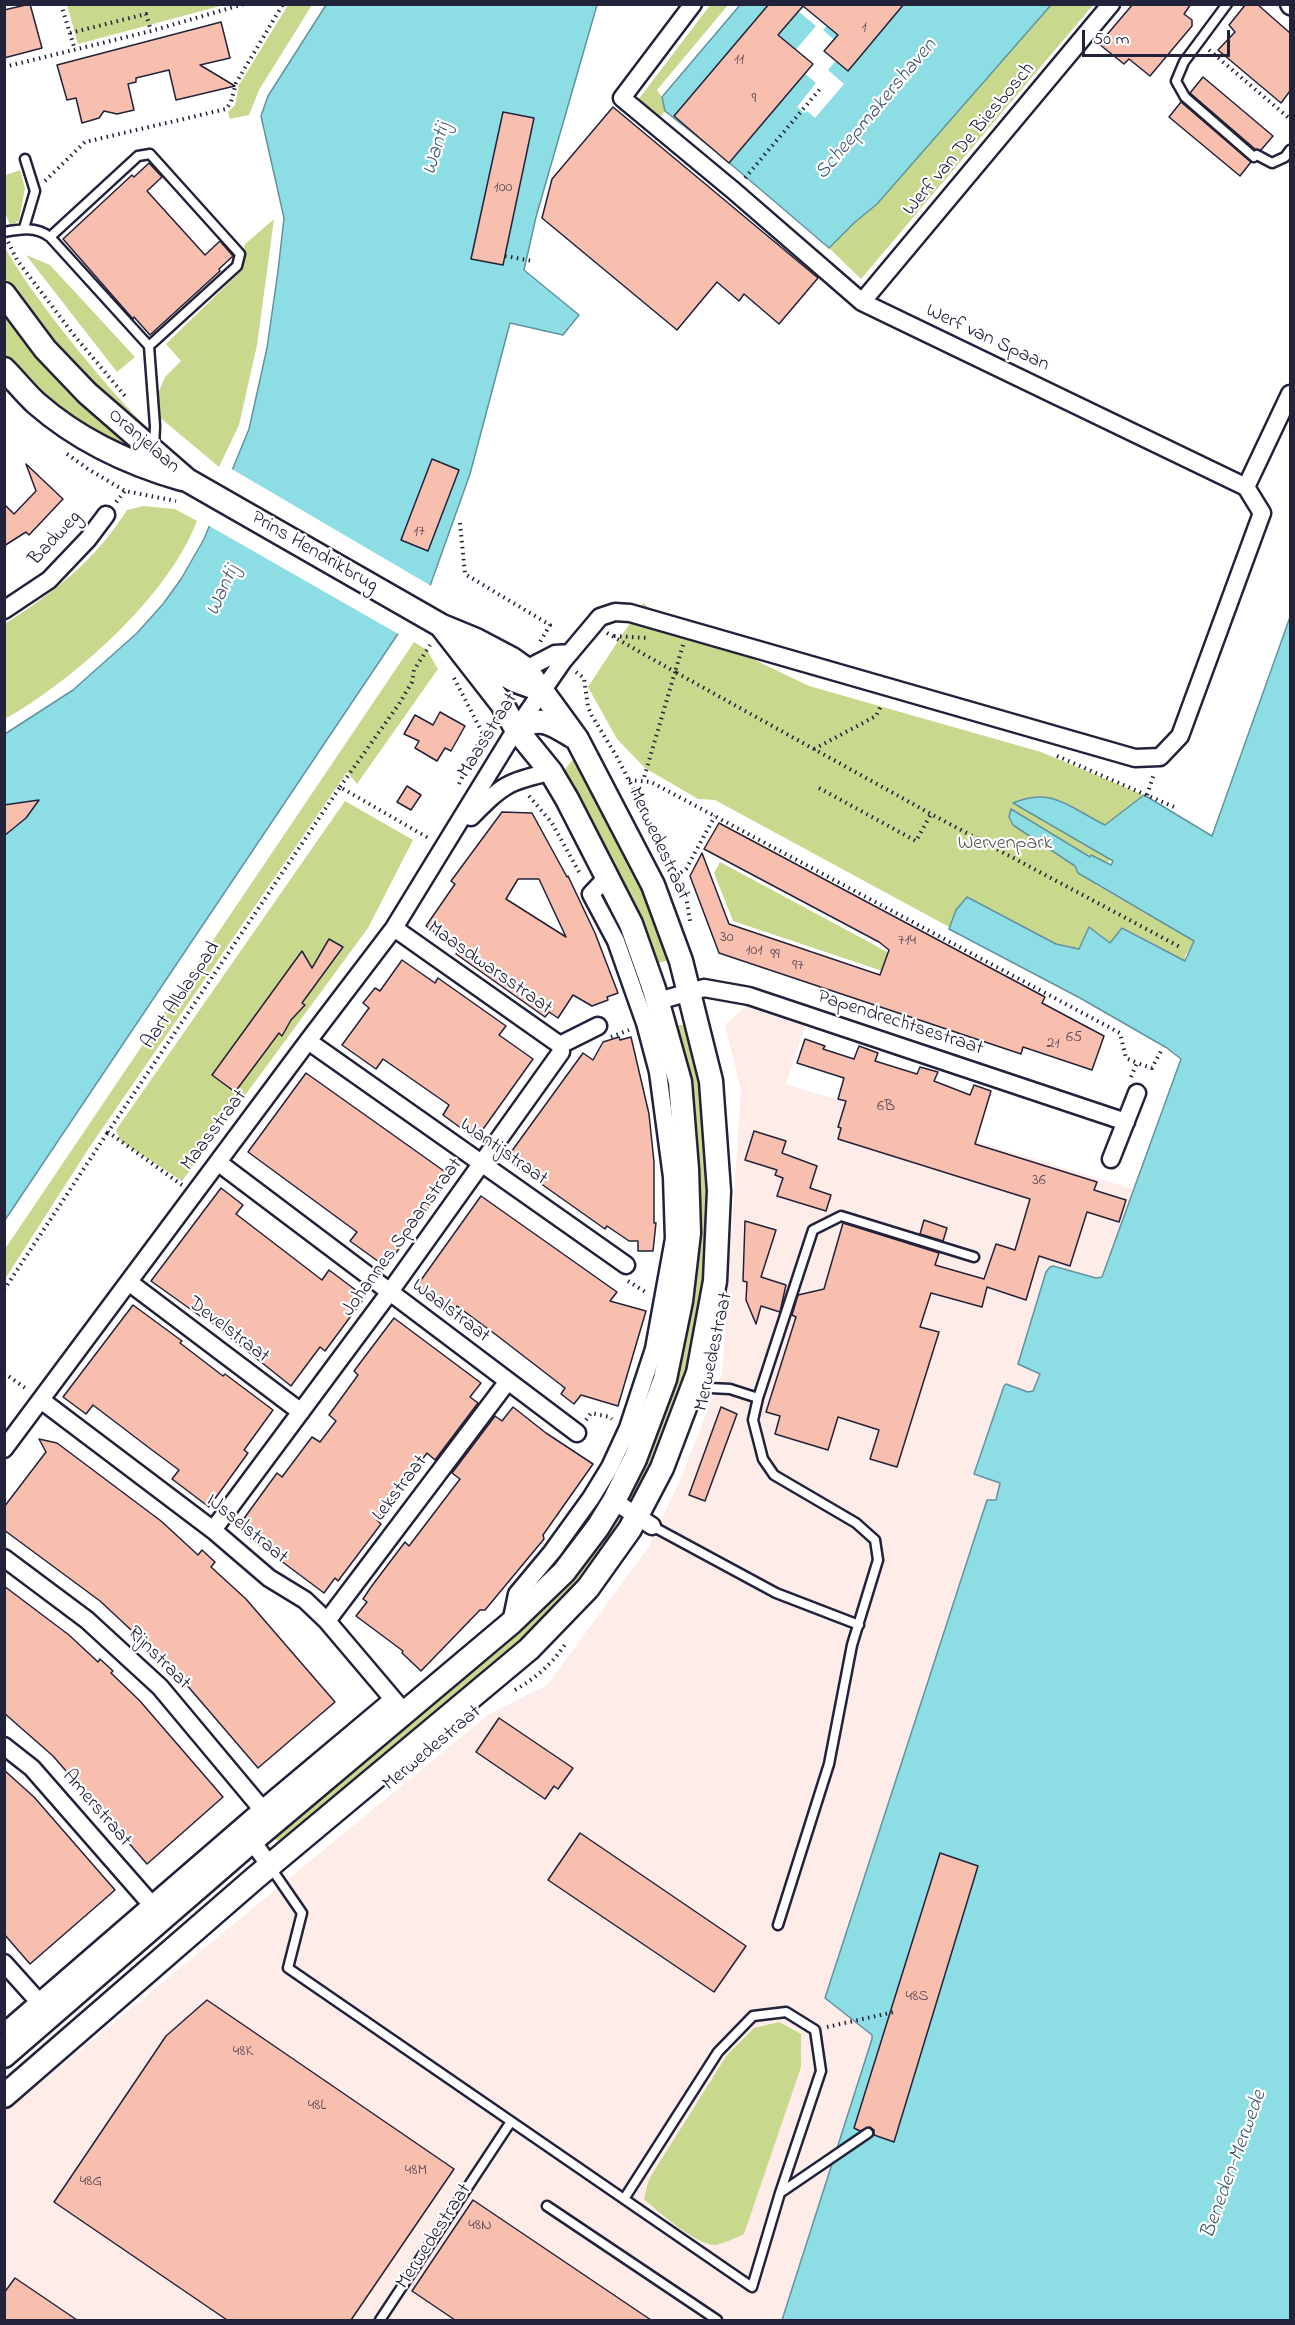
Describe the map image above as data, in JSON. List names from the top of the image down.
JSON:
{
  "streets": {
    "main road": ["Oranjelaan", "Prins Hendrikbrug", "Merwedestraat"],
    "street": [
      "Werf van De Biesbosch",
      "Werf van Spaan",
      "Badweg",
      "Maasstraat",
      "Maasdwarsstraat",
      "Papendrechtsestraat",
      "Wantijstraat",
      "Johannes Spaanstraat",
      "Waalstraat",
      "Develstraat",
      "Lekstraat",
      "IJsselstraat",
      "Rijnstraat",
      "Amerstraat"
    ],
    "path": ["Aart Alblaspad"]
  },
  "crossings": [
    ["Werf van De Biesbosch", "Werf van Spaan"],
    ["Oranjelaan", "Prins Hendrikbrug"],
    ["Prins Hendrikbrug", "Aart Alblaspad"],
    ["Maasstraat", "Merwedestraat"],
    ["Maasstraat", "Maasdwarsstraat"],
    ["Maasstraat", "Wantijstraat"],
    ["Maasstraat", "Waalstraat"],
    ["Maasstraat", "Develstraat"],
    ["Maasstraat", "IJsselstraat"],
    ["Merwedestraat", "Papendrechtsestraat"],
    ["Maasdwarsstraat", "Johannes Spaanstraat"],
    ["Wantijstraat", "Johannes Spaanstraat"],
    ["Johannes Spaanstraat", "Waalstraat"],
    ["Johannes Spaanstraat", "Develstraat"],
    ["Johannes Spaanstraat", "IJsselstraat"],
    ["Waalstraat", "Lekstraat"],
    ["Lekstraat", "IJsselstraat"]
  ],
  "water": ["Scheepmakershaven", "Wantij", "Beneden-Merwede"],
  "parks": ["Wervenpark"],
  "house_numbers": [
    "1",
    "11",
    "9",
    "100",
    "17",
    "30",
    "714",
    "101",
    "99",
    "97",
    "65",
    "21",
    "6B",
    "36",
    "48S",
    "48K",
    "48L",
    "48M",
    "48G",
    "48N"
  ],
  "scale_bar": "50 m"
}
